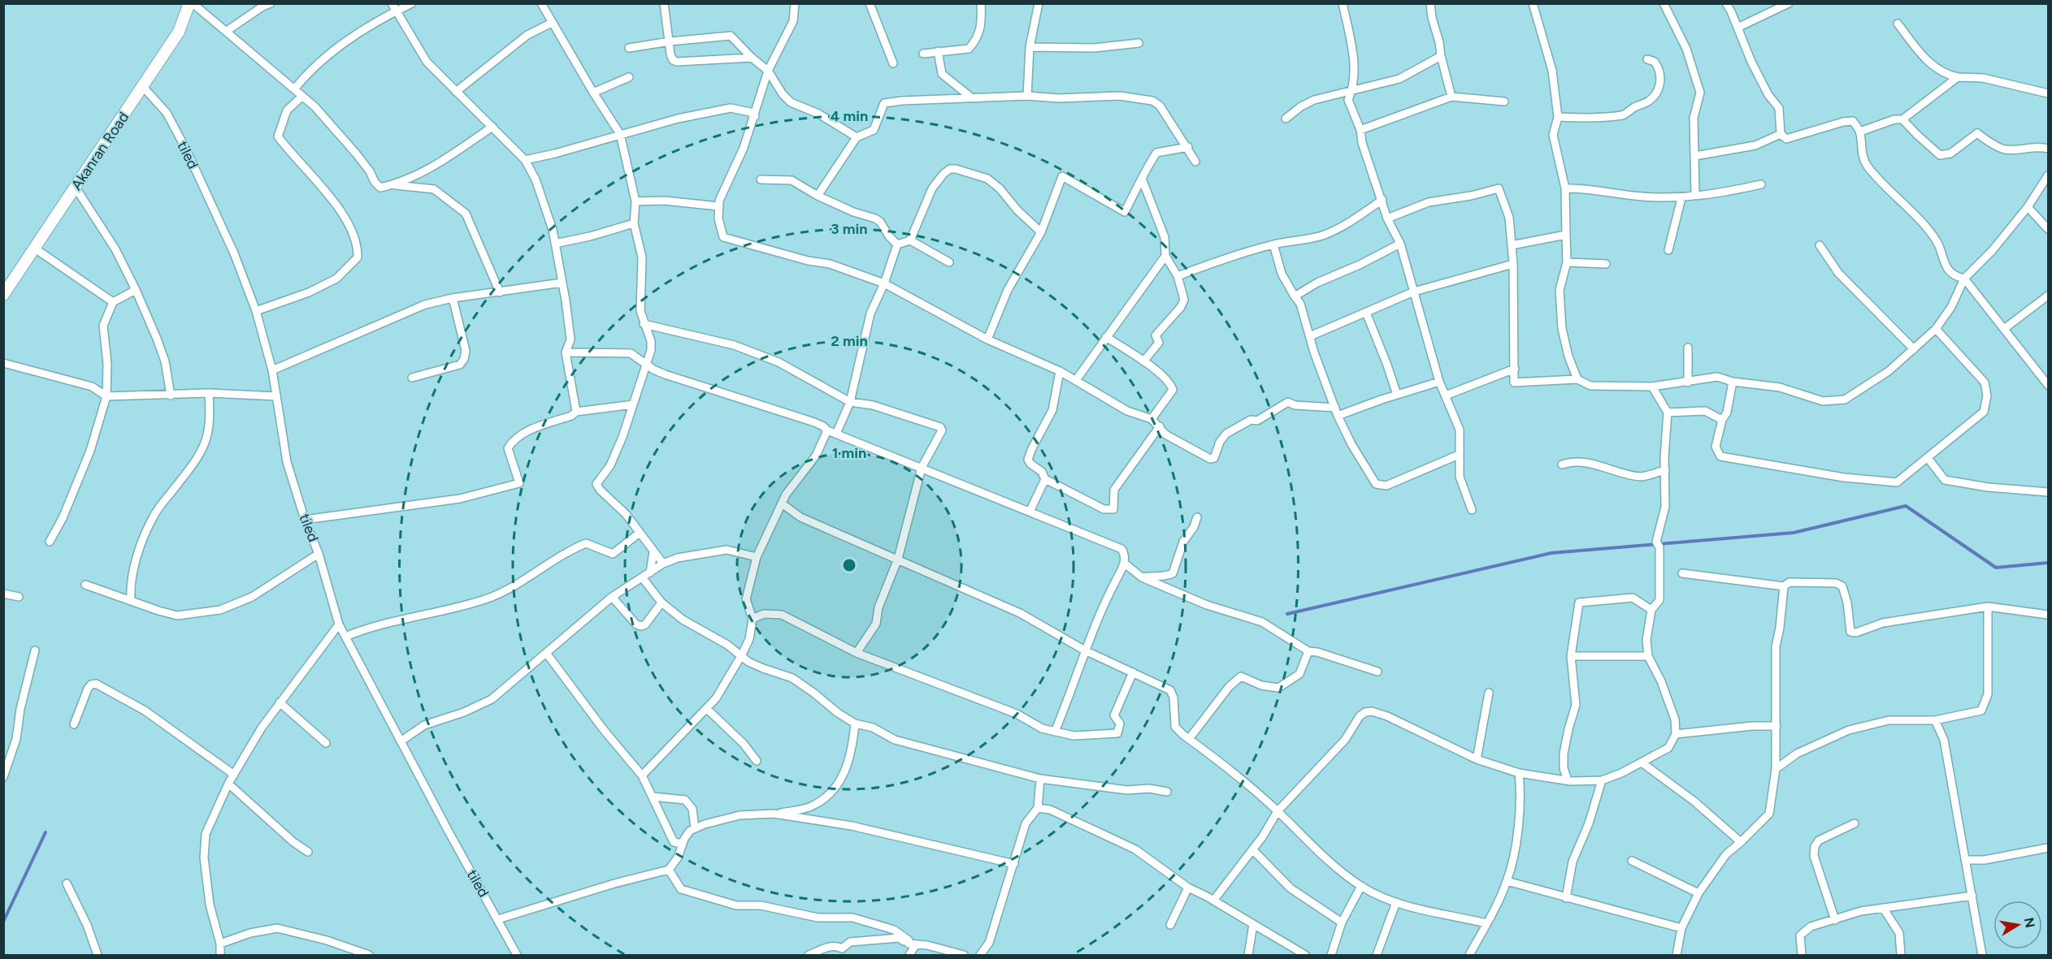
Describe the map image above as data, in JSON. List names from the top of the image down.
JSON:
{
  "streets": {
    "main road": ["Akanran Road"],
    "street": ["tiled"]
  },
  "crossings": [
    ["Akanran Road", "tiled"]
  ],
  "north": "right",
  "rings": [
    "4 min",
    "3 min",
    "2 min",
    "1 min"
  ]
}
